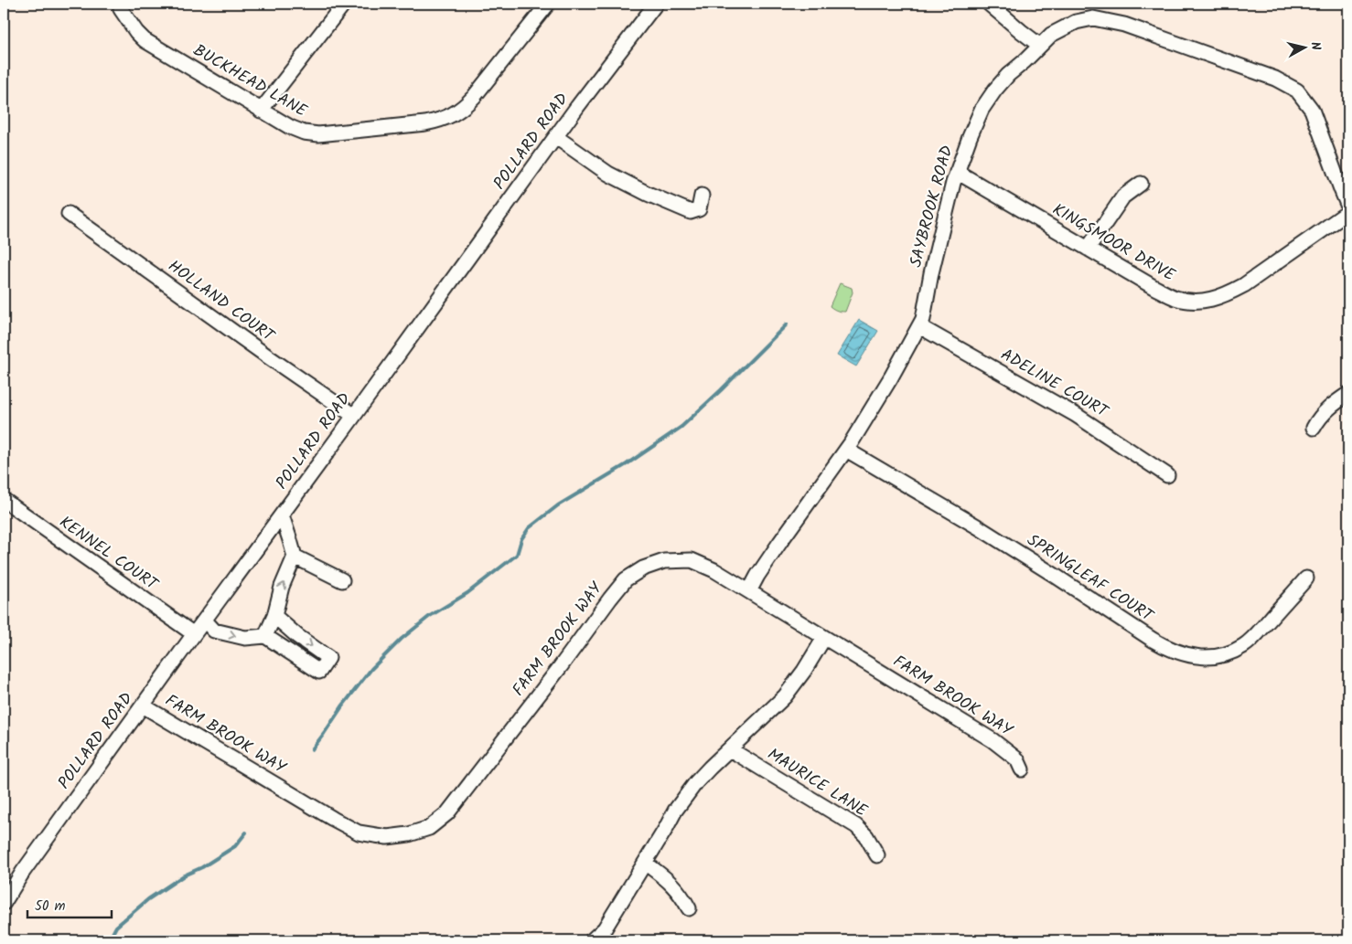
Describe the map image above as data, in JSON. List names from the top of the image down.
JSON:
{
  "streets": {
    "street": [
      "BUCKHEAD LANE",
      "POLLARD ROAD",
      "SAYBROOK ROAD",
      "KINGSMOOR DRIVE",
      "HOLLAND COURT",
      "ADELINE COURT",
      "KENNEL COURT",
      "SPRINGLEAF COURT",
      "FARM BROOK WAY",
      "MAURICE LANE"
    ]
  },
  "crossings": [
    ["POLLARD ROAD", "HOLLAND COURT"],
    ["POLLARD ROAD", "KENNEL COURT"],
    ["POLLARD ROAD", "FARM BROOK WAY"],
    ["SAYBROOK ROAD", "KINGSMOOR DRIVE"],
    ["SAYBROOK ROAD", "ADELINE COURT"],
    ["SAYBROOK ROAD", "SPRINGLEAF COURT"],
    ["SAYBROOK ROAD", "FARM BROOK WAY"]
  ],
  "scale_bar": "50 m",
  "north": "right"
}
